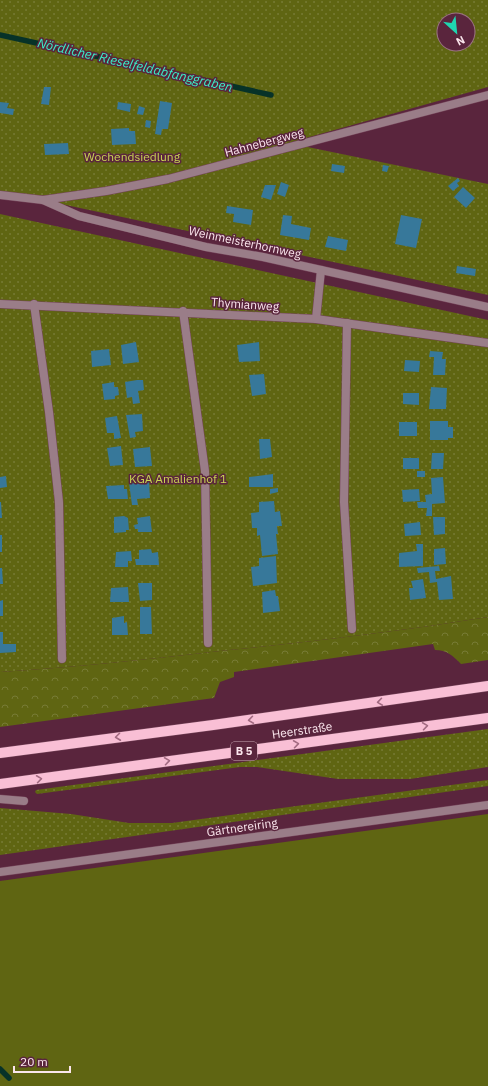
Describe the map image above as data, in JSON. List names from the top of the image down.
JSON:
{
  "streets": {
    "main road": ["Heerstraße", "B 5"],
    "street": [
      "Hahnebergweg",
      "Weinmeisterhornweg",
      "Thymianweg",
      "Gärtnereiring"
    ]
  },
  "crossings": [
    ["Hahnebergweg", "Weinmeisterhornweg"]
  ],
  "water": ["Nördlicher Rieselfeldabfanggraben"],
  "parks": ["Wochendsiedlung", "KGA Amalienhof 1"],
  "scale_bar": "20 m",
  "north": "bottom right"
}
